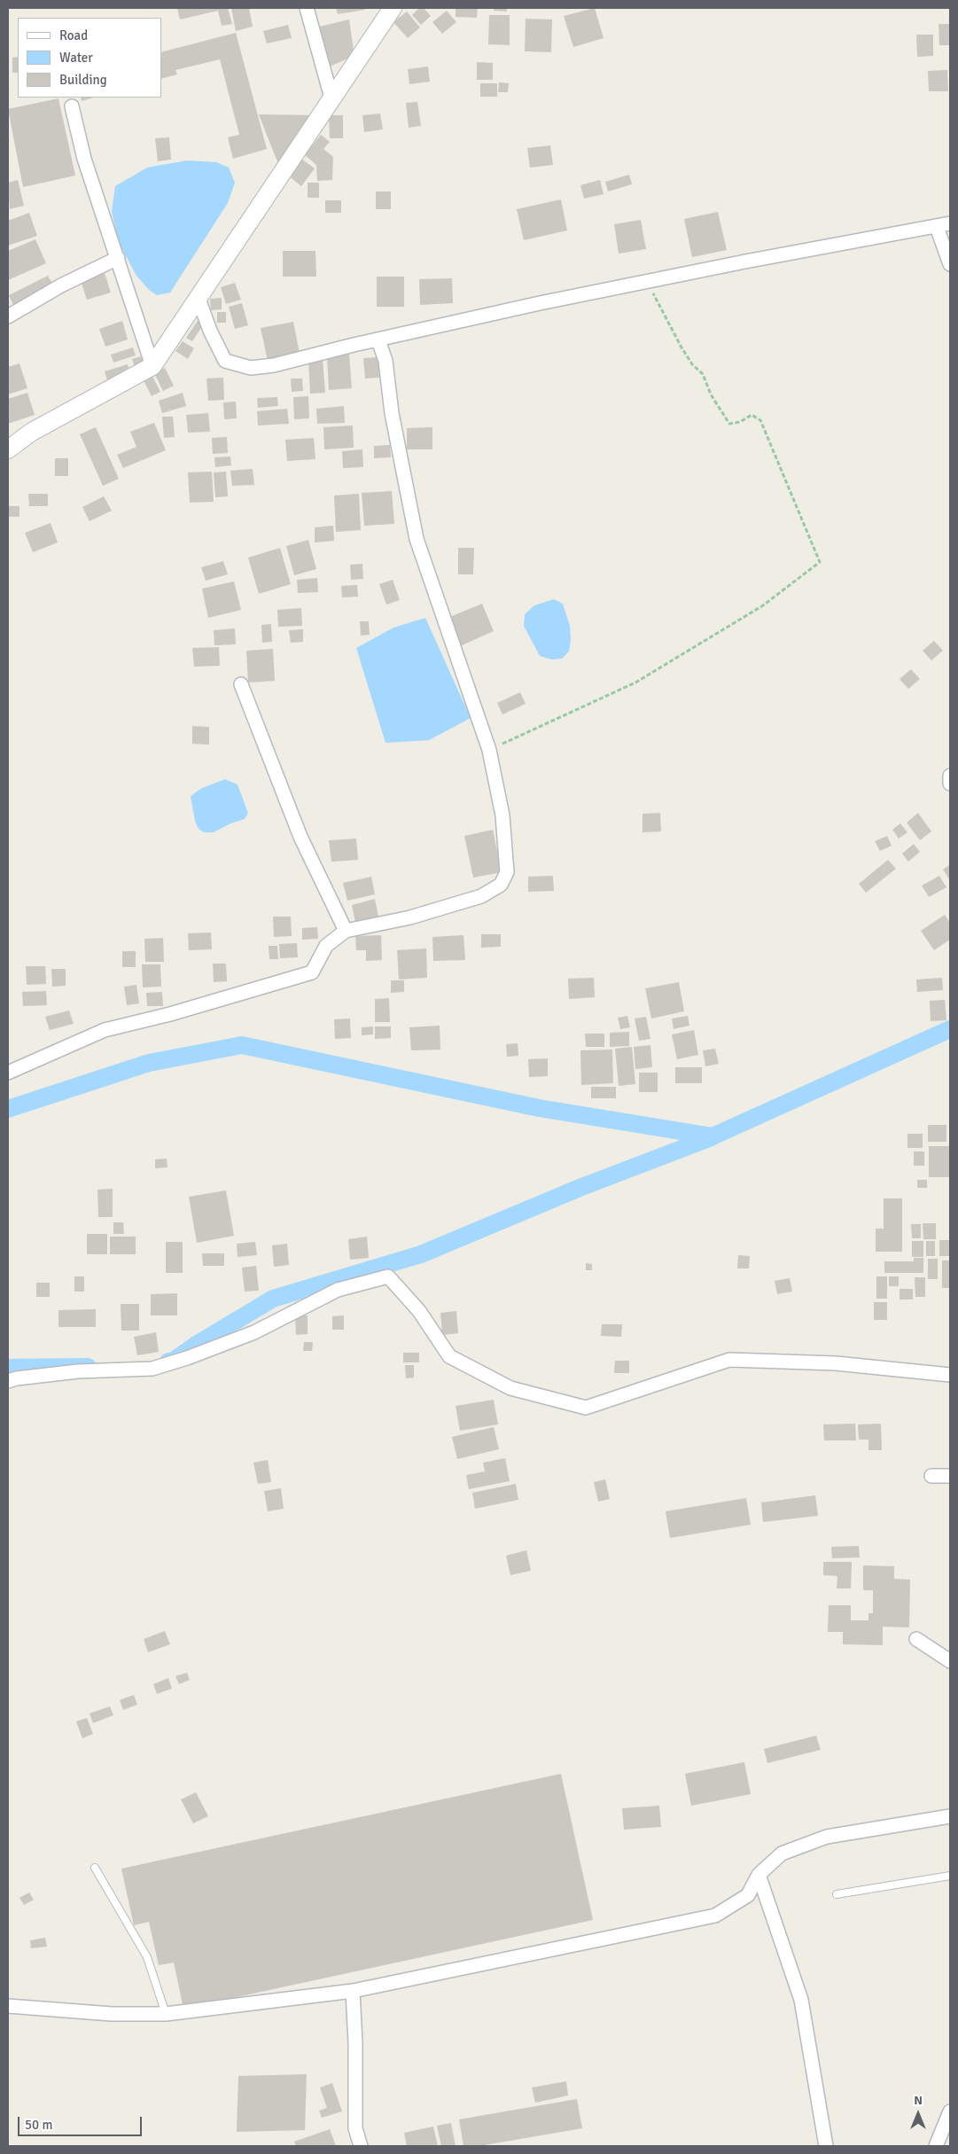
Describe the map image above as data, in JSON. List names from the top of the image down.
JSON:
{
  "legend": ["Road", "Water", "Building"],
  "scale_bar": "50 m",
  "north": "top"
}
